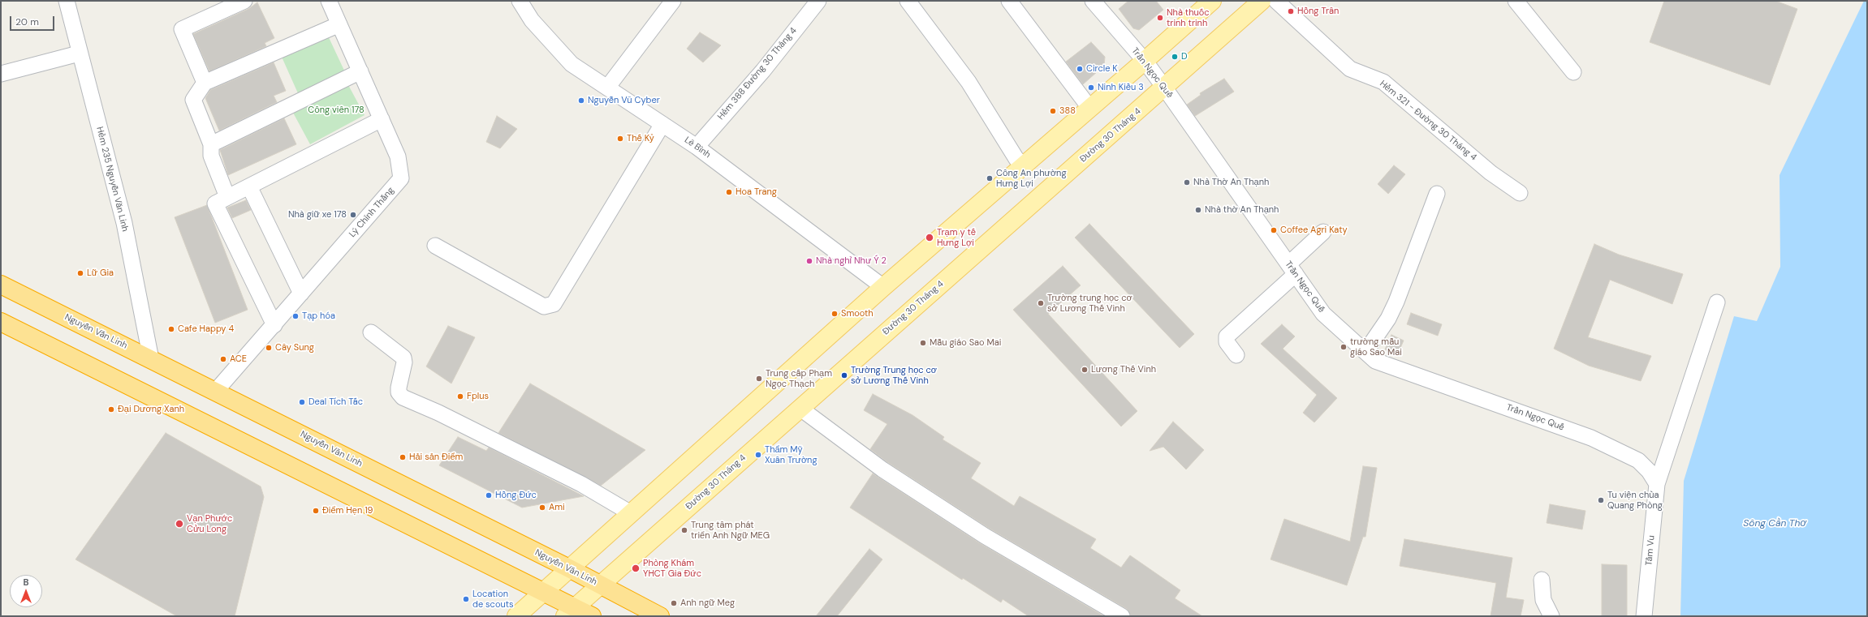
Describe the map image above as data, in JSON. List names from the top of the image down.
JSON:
{
  "streets": {
    "highway": ["Nguyễn Văn Linh"],
    "main road": ["Đường 30 Tháng 4"],
    "street": [
      "Trần Ngọc Quế",
      "Hẻm 388 Đường 30 Tháng 4",
      "Hẻm 321 - Đường 30 Tháng 4",
      "Lê Bình",
      "Hẻm 235 Nguyễn Văn Linh",
      "Lý Chính Thắng",
      "Tầm Vu"
    ]
  },
  "crossings": [
    ["Trần Ngọc Quế", "Đường 30 Tháng 4"],
    ["Trần Ngọc Quế", "Tầm Vu"],
    ["Hẻm 388 Đường 30 Tháng 4", "Lê Bình"],
    ["Đường 30 Tháng 4", "Nguyễn Văn Linh"],
    ["Hẻm 235 Nguyễn Văn Linh", "Nguyễn Văn Linh"],
    ["Lý Chính Thắng", "Nguyễn Văn Linh"]
  ],
  "water": ["Sông Cần Thơ"],
  "parks": ["Công viên 178"],
  "places": [
    "Hồng Trân",
    "Nhà thuốc trinh trinh",
    "D",
    "Circle K",
    "Ninh Kiều 3",
    "Nguyễn Vũ Cyber",
    "388",
    "Thế Kỷ",
    "Công An phường Hưng Lợi",
    "Nhà Thờ An Thạnh",
    "Hoa Trang",
    "Nhà thờ An Thạnh",
    "Nhà giữ xe 178",
    "Coffee Agri Katy",
    "Trạm y tế Hưng Lợi",
    "Nhà nghỉ Như Ý 2",
    "Lữ Gia",
    "Trường trung học cơ sở Lương Thế Vinh",
    "Smooth",
    "Tạp hóa",
    "Cafe Happy 4",
    "Mẫu giáo Sao Mai",
    "trường mẫu giáo Sao Mai",
    "Cây Sung",
    "ACE",
    "Lương Thế Vinh",
    "Trường Trung học cơ sở Lương Thế Vinh",
    "Trung cấp Phạm Ngọc Thạch",
    "Fplus",
    "Deal Tích Tắc",
    "Đại Dương Xanh",
    "Thẩm Mỹ Xuân Trường",
    "Hải sản Điểm",
    "Hồng Đức",
    "Tu viện chùa Quang Phòng",
    "Ami",
    "Điểm Hẹn 19",
    "Vạn Phước Cửu Long",
    "Trung tâm phát triển Anh Ngữ MEG",
    "Phòng Khám YHCT Gia Đức",
    "Location de scouts",
    "Anh ngữ Meg"
  ],
  "scale_bar": "20 m",
  "north": "top"
}
